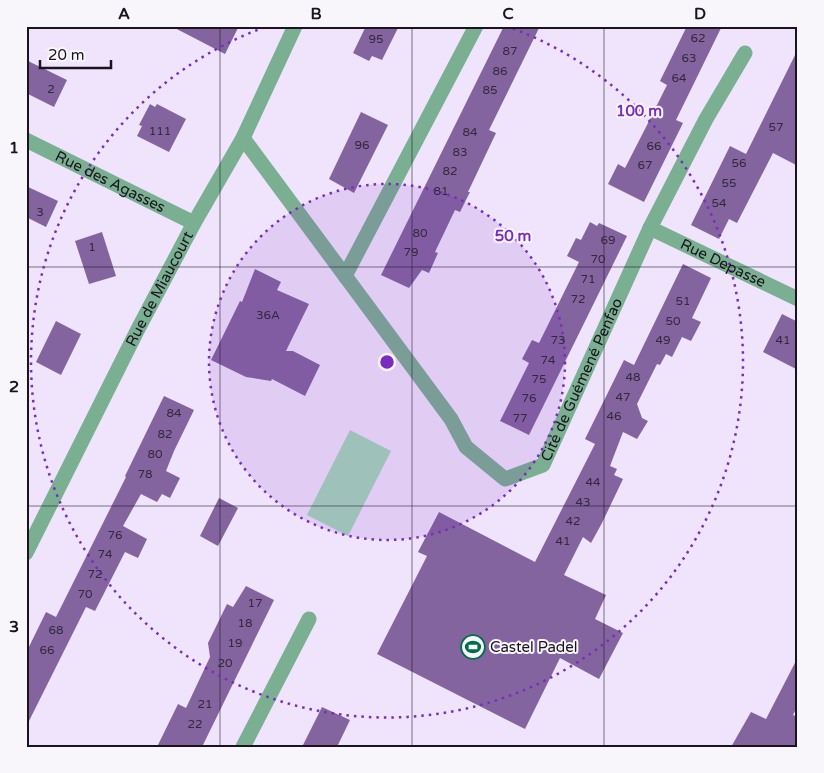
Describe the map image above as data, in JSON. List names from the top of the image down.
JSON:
{
  "streets": {
    "street": [
      "Rue des Agasses",
      "Rue Depasse",
      "Rue de Miaucourt",
      "Cité de Guémené Penfao"
    ]
  },
  "crossings": [
    ["Rue des Agasses", "Rue de Miaucourt"],
    ["Rue Depasse", "Cité de Guémené Penfao"],
    ["Rue de Miaucourt", "Cité de Guémené Penfao"]
  ],
  "places": {
    "sports": ["Castel Padel"]
  },
  "house_numbers": [
    "62",
    "95",
    "87",
    "63",
    "86",
    "64",
    "2",
    "85",
    "57",
    "111",
    "84",
    "96",
    "66",
    "83",
    "56",
    "67",
    "82",
    "55",
    "81",
    "54",
    "3",
    "80",
    "69",
    "1",
    "79",
    "70",
    "71",
    "72",
    "51",
    "36A",
    "50",
    "73",
    "49",
    "41",
    "74",
    "48",
    "75",
    "47",
    "76",
    "84",
    "46",
    "77",
    "82",
    "80",
    "78",
    "44",
    "43",
    "42",
    "76",
    "41",
    "74",
    "72",
    "70",
    "17",
    "18",
    "68",
    "19",
    "66",
    "20",
    "21",
    "22"
  ],
  "scale_bar": "20 m",
  "grid": {
    "columns": [
      "A",
      "B",
      "C",
      "D"
    ],
    "rows": ["1", "2", "3"]
  },
  "rings": ["100 m", "50 m"]
}
